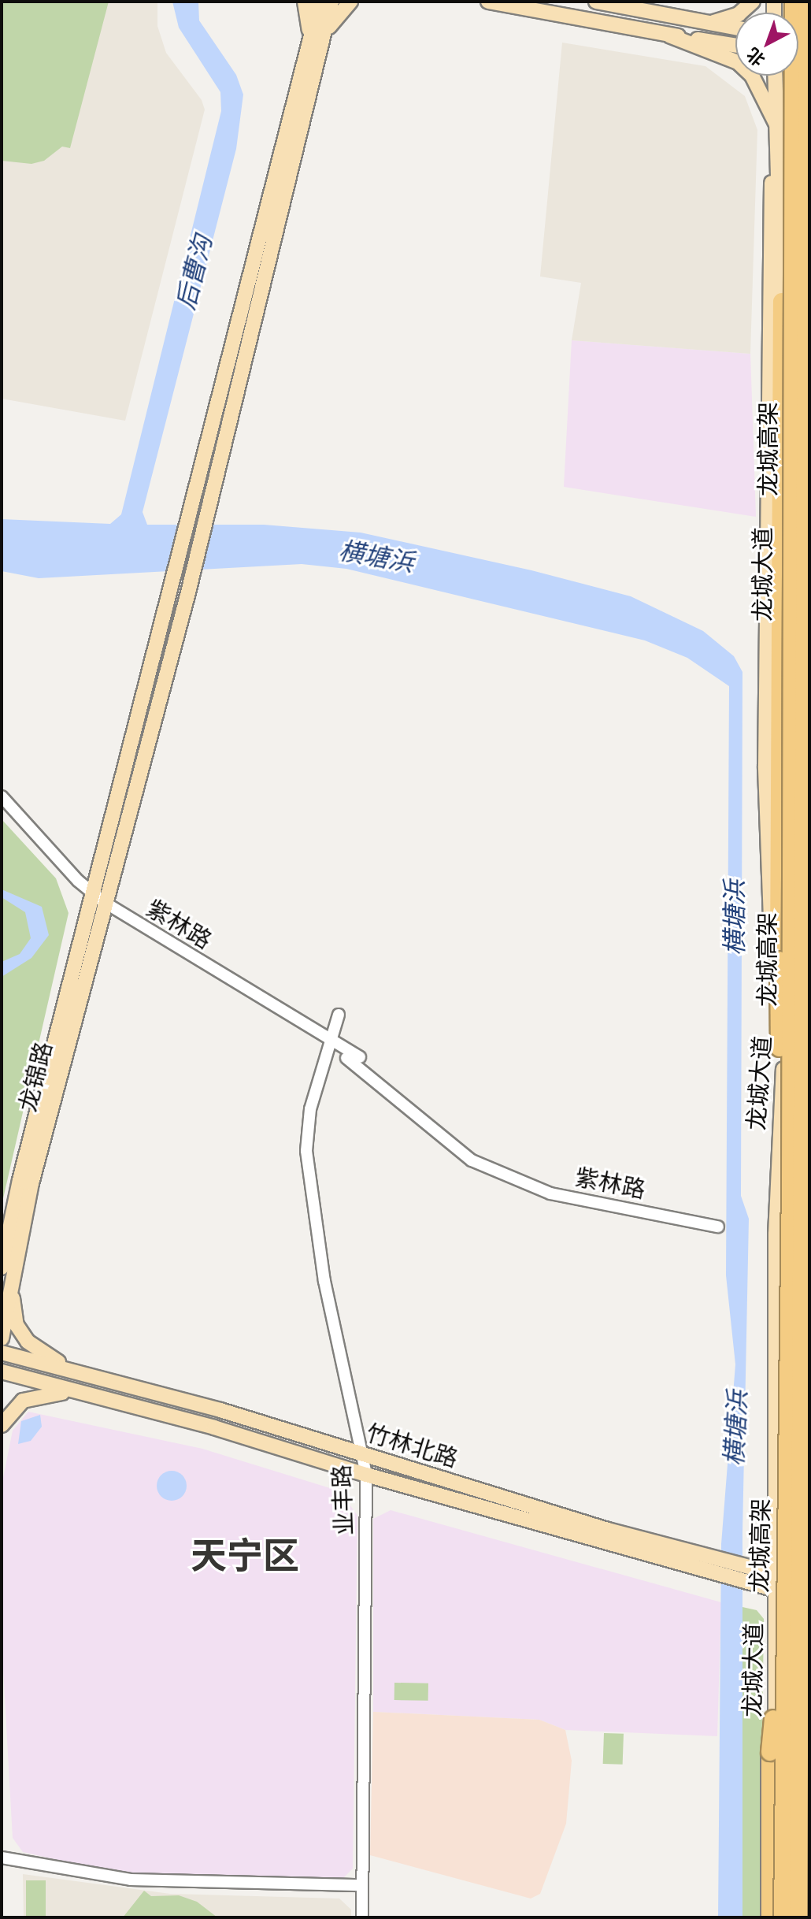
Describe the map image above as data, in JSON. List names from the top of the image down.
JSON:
{
  "streets": {
    "highway": ["龙城高架"],
    "main road": ["龙城大道", "龙锦路", "竹林北路"],
    "street": ["紫林路", "业丰路"]
  },
  "crossings": [
    ["龙城大道", "竹林北路"],
    ["紫林路", "龙锦路"],
    ["紫林路", "业丰路"],
    ["竹林北路", "业丰路"]
  ],
  "districts": ["天宁区"],
  "water": ["后曹沟", "横塘浜"],
  "north": "bottom left"
}
